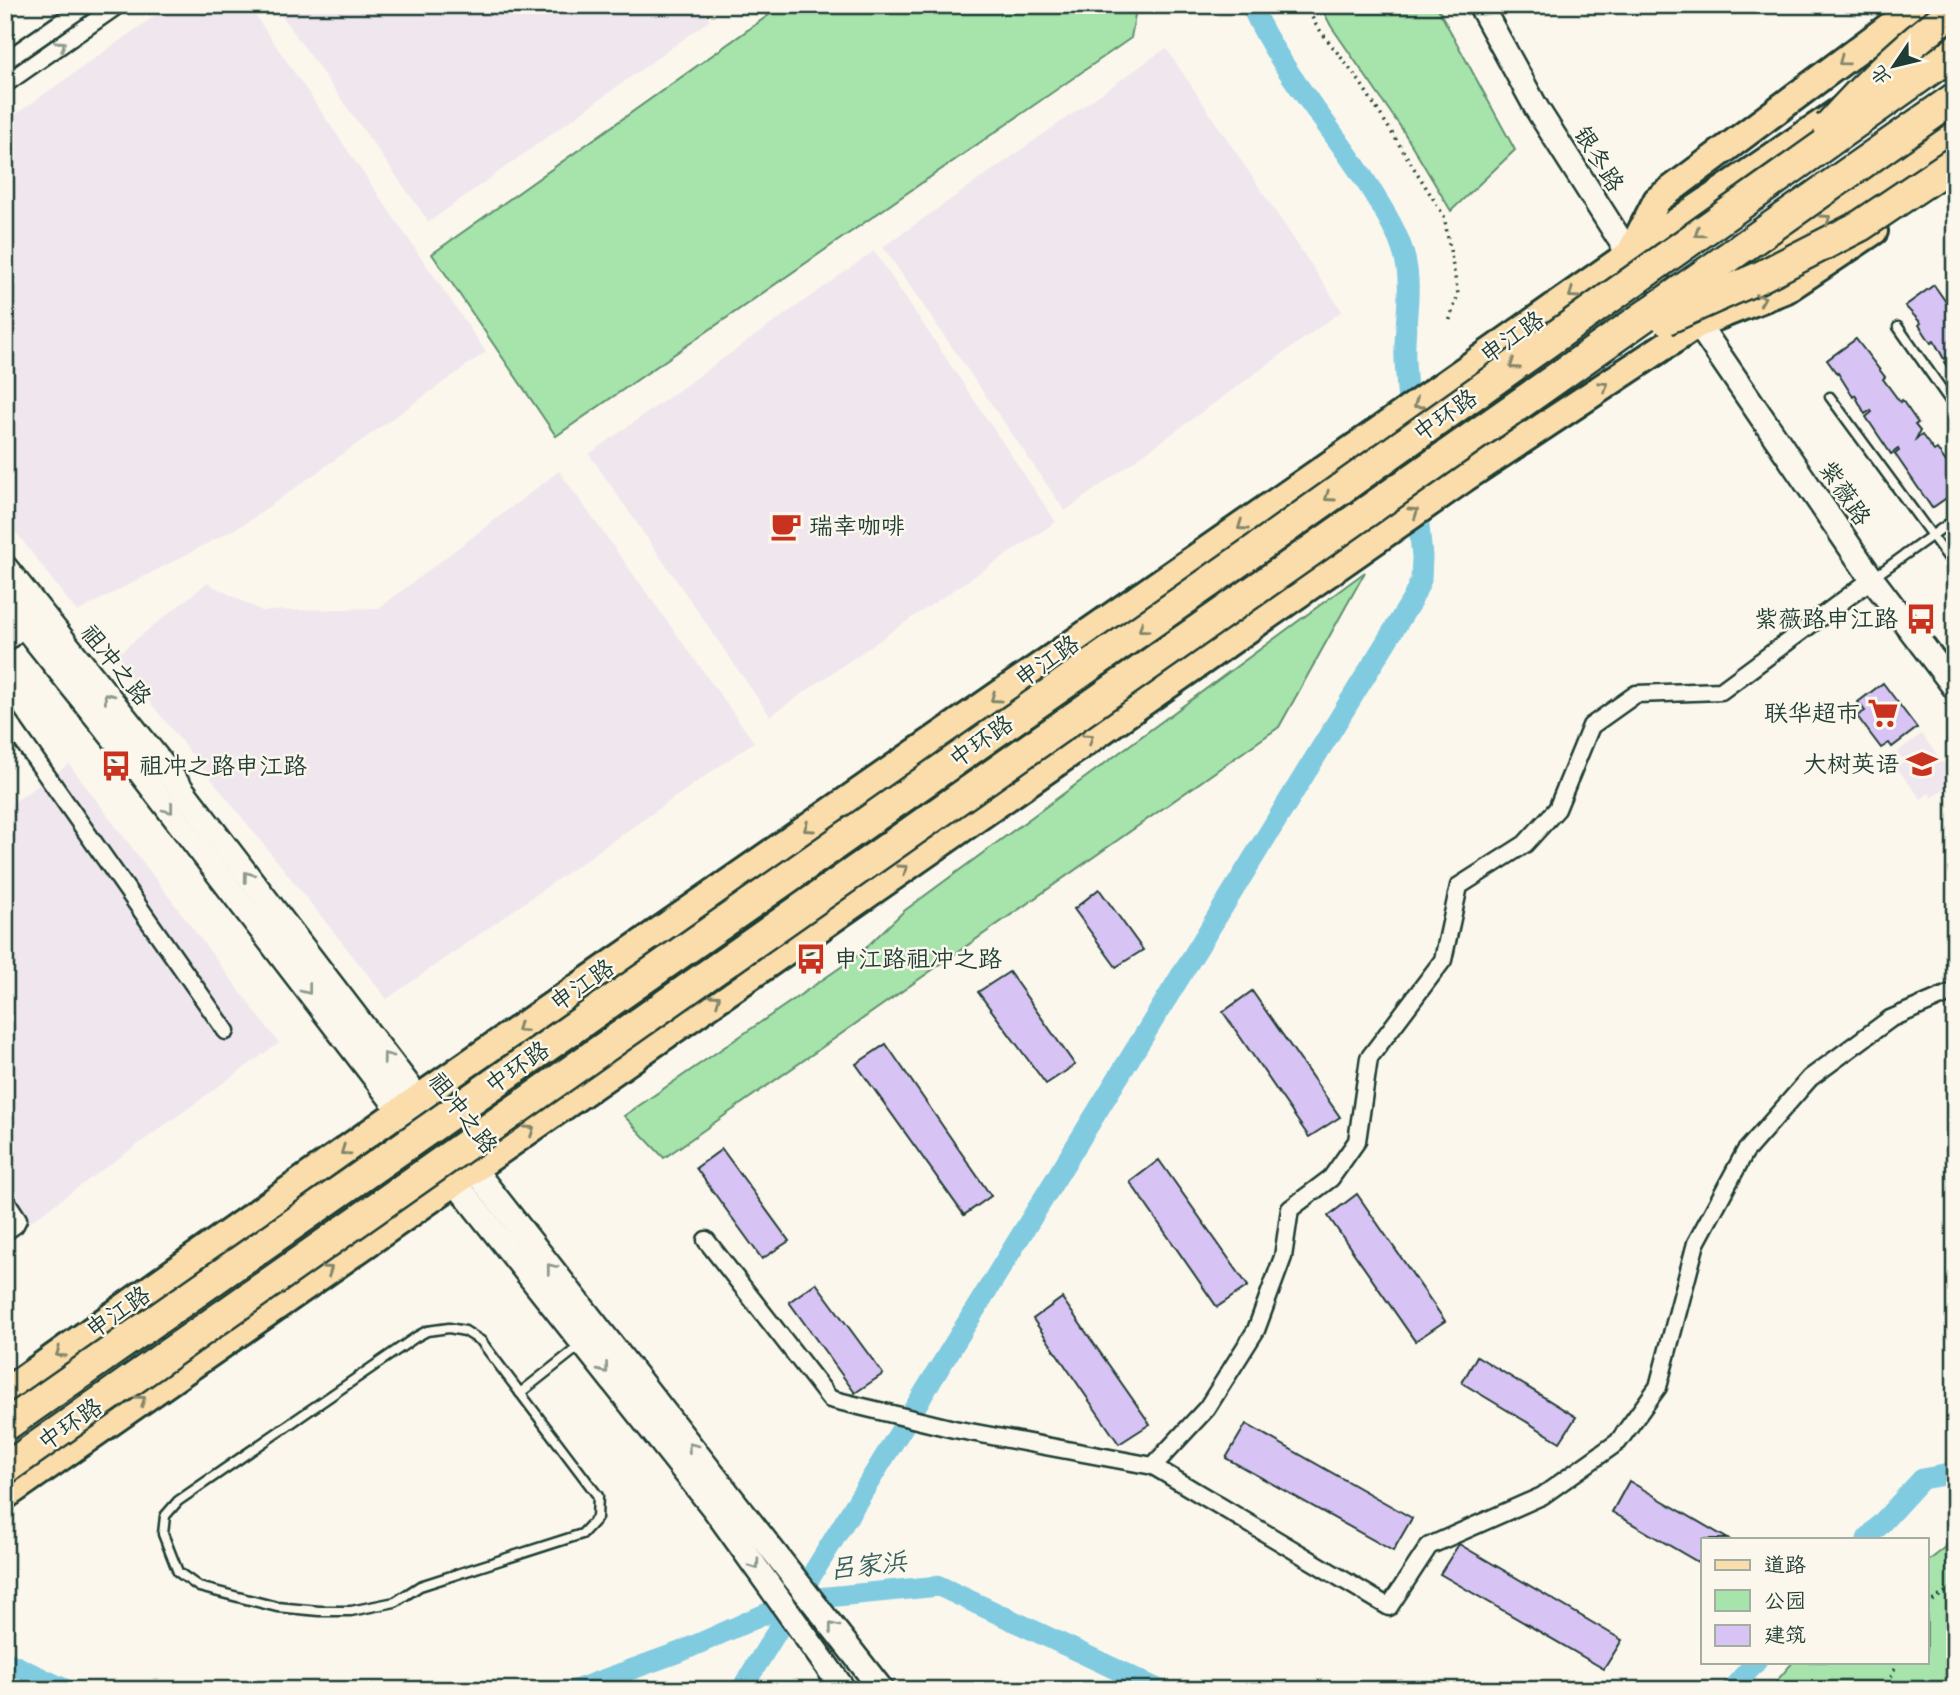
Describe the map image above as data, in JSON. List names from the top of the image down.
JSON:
{
  "streets": {
    "highway": ["中环路"],
    "main road": [
      "银冬路",
      "申江路",
      "紫薇路",
      "祖冲之路"
    ]
  },
  "crossings": [
    ["银冬路", "申江路"],
    ["银冬路", "紫薇路"],
    ["申江路", "祖冲之路"]
  ],
  "water": ["吕家浜"],
  "places": {
    "cafe": ["瑞幸咖啡"],
    "bus stop": ["紫薇路申江路", "祖冲之路申江路", "申江路祖冲之路"],
    "supermarket": ["联华超市"],
    "school or university": ["大树英语"]
  },
  "legend": ["道路", "公园", "建筑"],
  "north": "bottom left"
}
